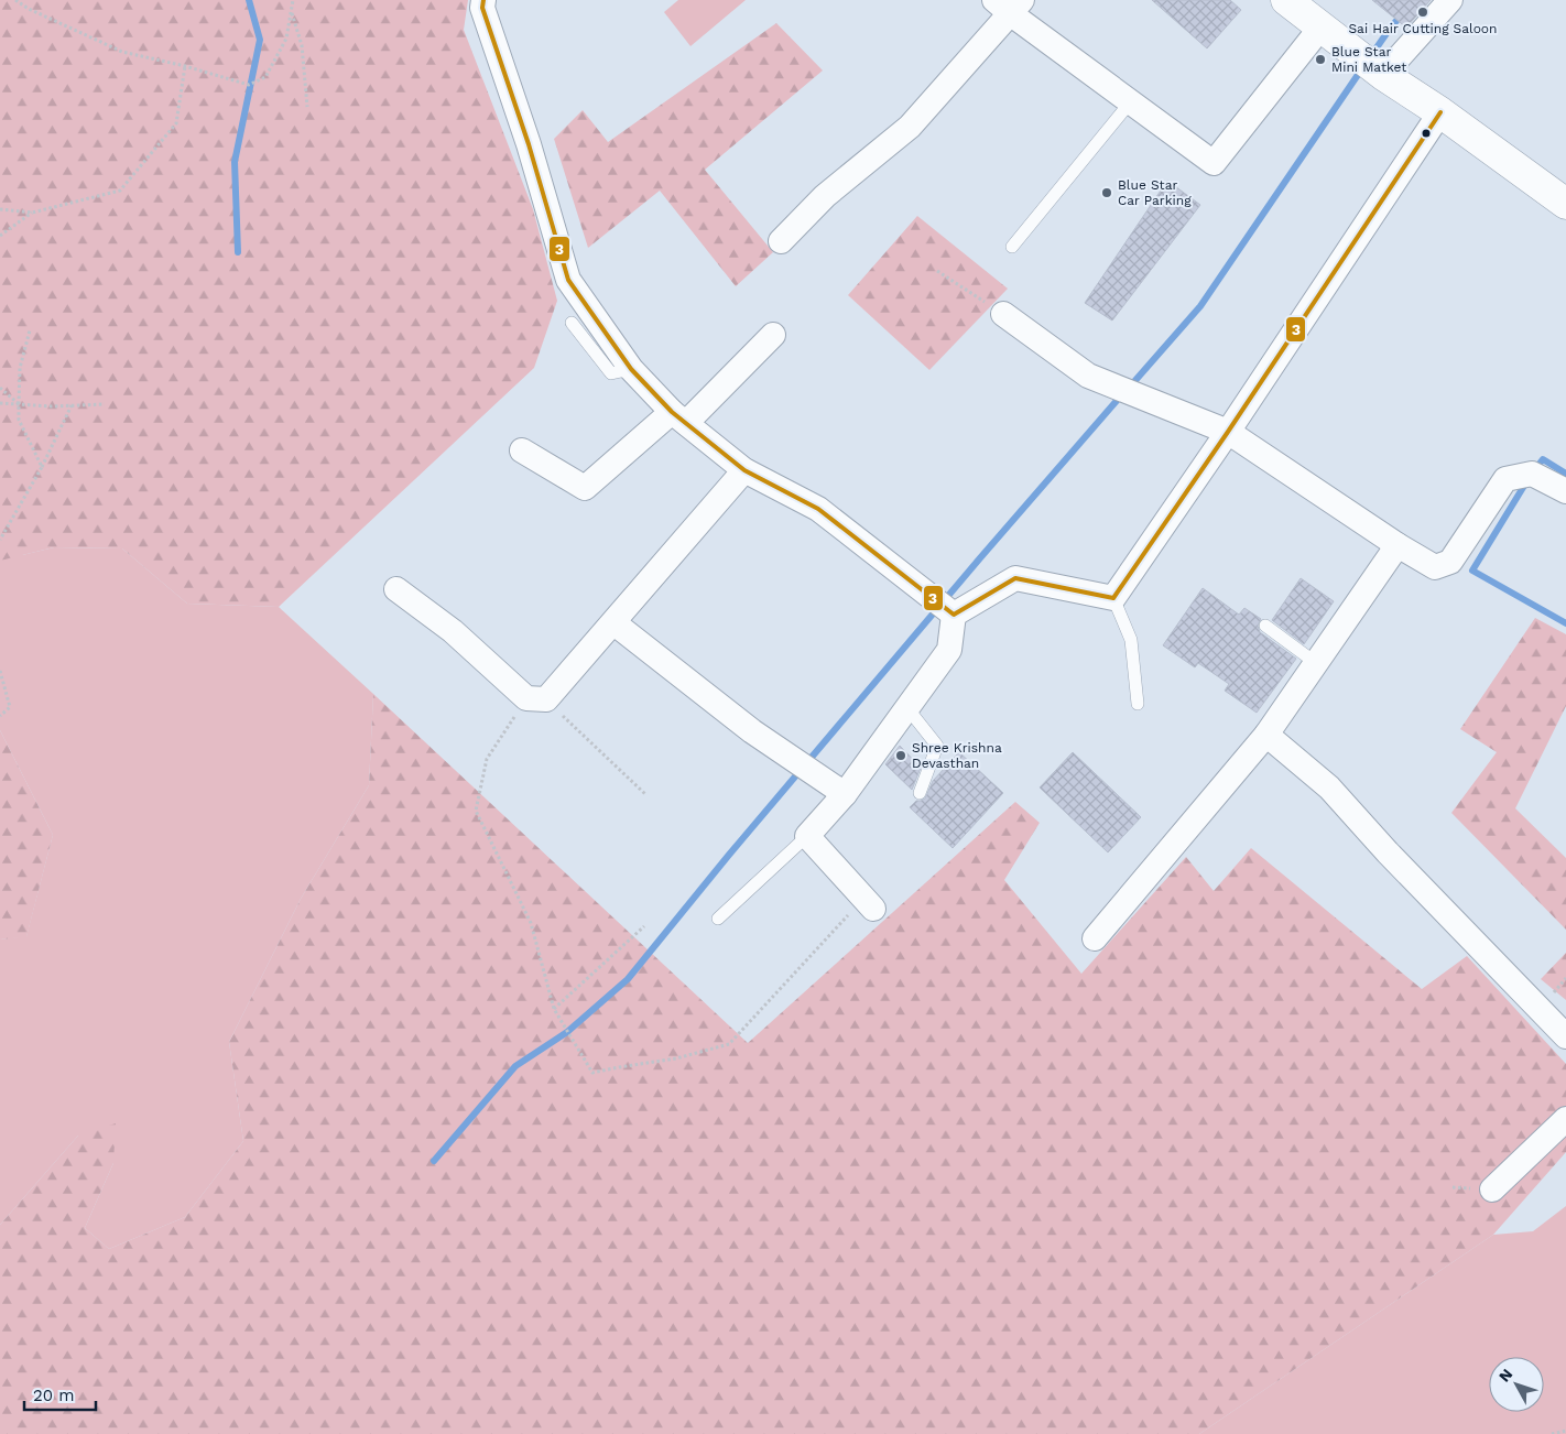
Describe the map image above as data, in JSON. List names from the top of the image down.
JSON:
{
  "places": [
    "Sai Hair Cutting Saloon",
    "Blue Star Mini Matket",
    "Blue Star Car Parking",
    "Shree Krishna Devasthan"
  ],
  "lines": ["transit line 3"],
  "scale_bar": "20 m",
  "north": "top left"
}
